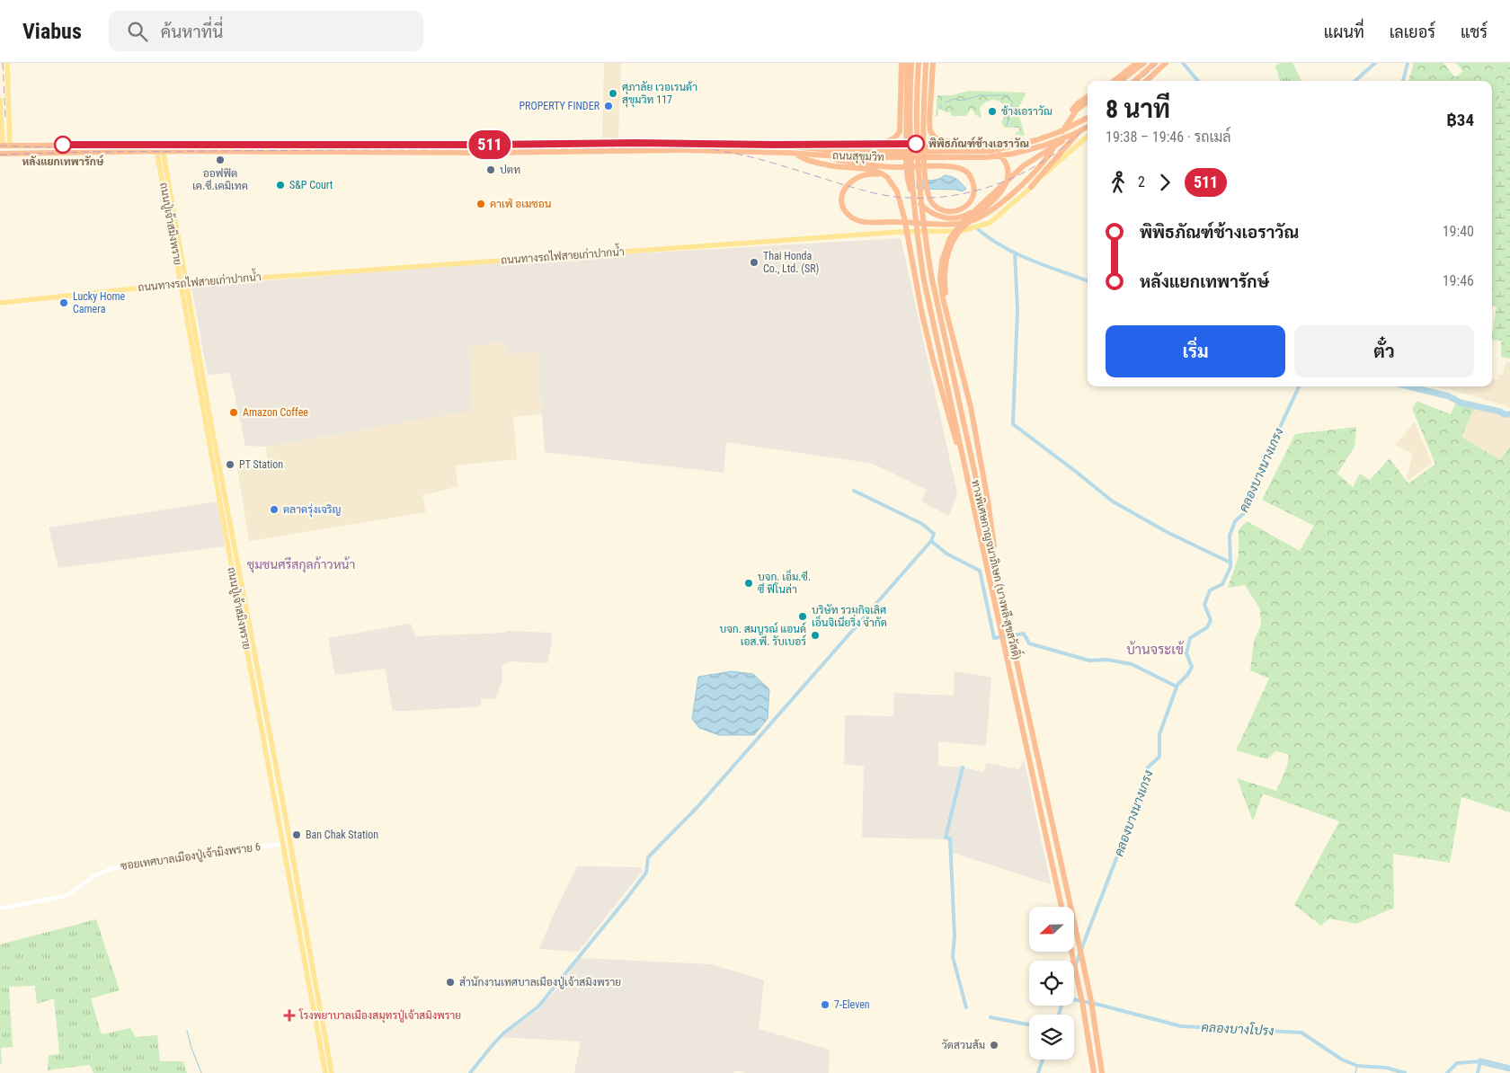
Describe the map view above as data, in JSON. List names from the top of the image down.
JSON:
{
  "streets": {
    "highway": ["ถนนสุขุมวิท", "ทางพิเศษกาญจนาภิเษก (บางพลี-สุขสวัสดิ์)"],
    "main road": ["ถนนปู่เจ้าสมิงพราย", "ถนนทางรถไฟสายเก่าปากน้ำ"],
    "street": ["ซอยเทศบาลเมืองปู่เจ้ามิงพราย 6"]
  },
  "crossings": [
    ["ถนนสุขุมวิท", "ถนนปู่เจ้าสมิงพราย"],
    ["ถนนปู่เจ้าสมิงพราย", "ถนนทางรถไฟสายเก่าปากน้ำ"],
    ["ถนนปู่เจ้าสมิงพราย", "ซอยเทศบาลเมืองปู่เจ้ามิงพราย 6"]
  ],
  "districts": ["ชุมชนศรีสกุลก้าวหน้า", "บ้านจระเข้"],
  "water": ["คลองบางนางเกรง", "คลองบางโปรง"],
  "places": {
    "other": [
      "ศุภาลัย เวอเรนด้า สุขุมวิท 117",
      "PROPERTY FINDER",
      "ช้างเอราวัณ",
      "พิพิธภัณฑ์ช้างเอราวัณ",
      "หลังแยกเทพารักษ์",
      "ออฟฟิต เค.ซี.เคมิเทค",
      "ปตท",
      "S&P Court",
      "คาเฟ่ อเมซอน",
      "Thai Honda Co., Ltd. (SR)",
      "Lucky Home Camera",
      "Amazon Coffee",
      "PT Station",
      "ตลาดรุ่งเจริญ",
      "บจก. เอ็ม.ซี. ซี ฟิโนล่า",
      "บริษัท รวมกิจเลิศ เอ็นจิเนียริ่ง จำกัด",
      "บจก. สมบูรณ์ แอนด์ เอส.พี. รับเบอร์",
      "Ban Chak Station",
      "สำนักงานเทศบาลเมืองปู่เจ้าสมิงพราย",
      "7-Eleven",
      "วัดสวนส้ม"
    ],
    "health": ["โรงพยาบาลเมืองสมุทรปู่เจ้าสมิงพราย"]
  },
  "lines": ["bus line 511"],
  "north": "left",
  "page": {
    "header": "Viabus",
    "search": "ค้นหาที่นี่",
    "nav": ["แผนที่", "เลเยอร์", "แชร์"],
    "on_map": "511",
    "heading": ["8 นาที", "19:38 – 19:46 · รถเมล์", "฿34"],
    "legs": ["2", "511"],
    "list": [
      {
        "name": "พิพิธภัณฑ์ช้างเอราวัณ",
        "value": "19:40"
      },
      {
        "name": "หลังแยกเทพารักษ์",
        "value": "19:46"
      }
    ],
    "buttons": ["เริ่ม", "ตั๋ว"]
  }
}
